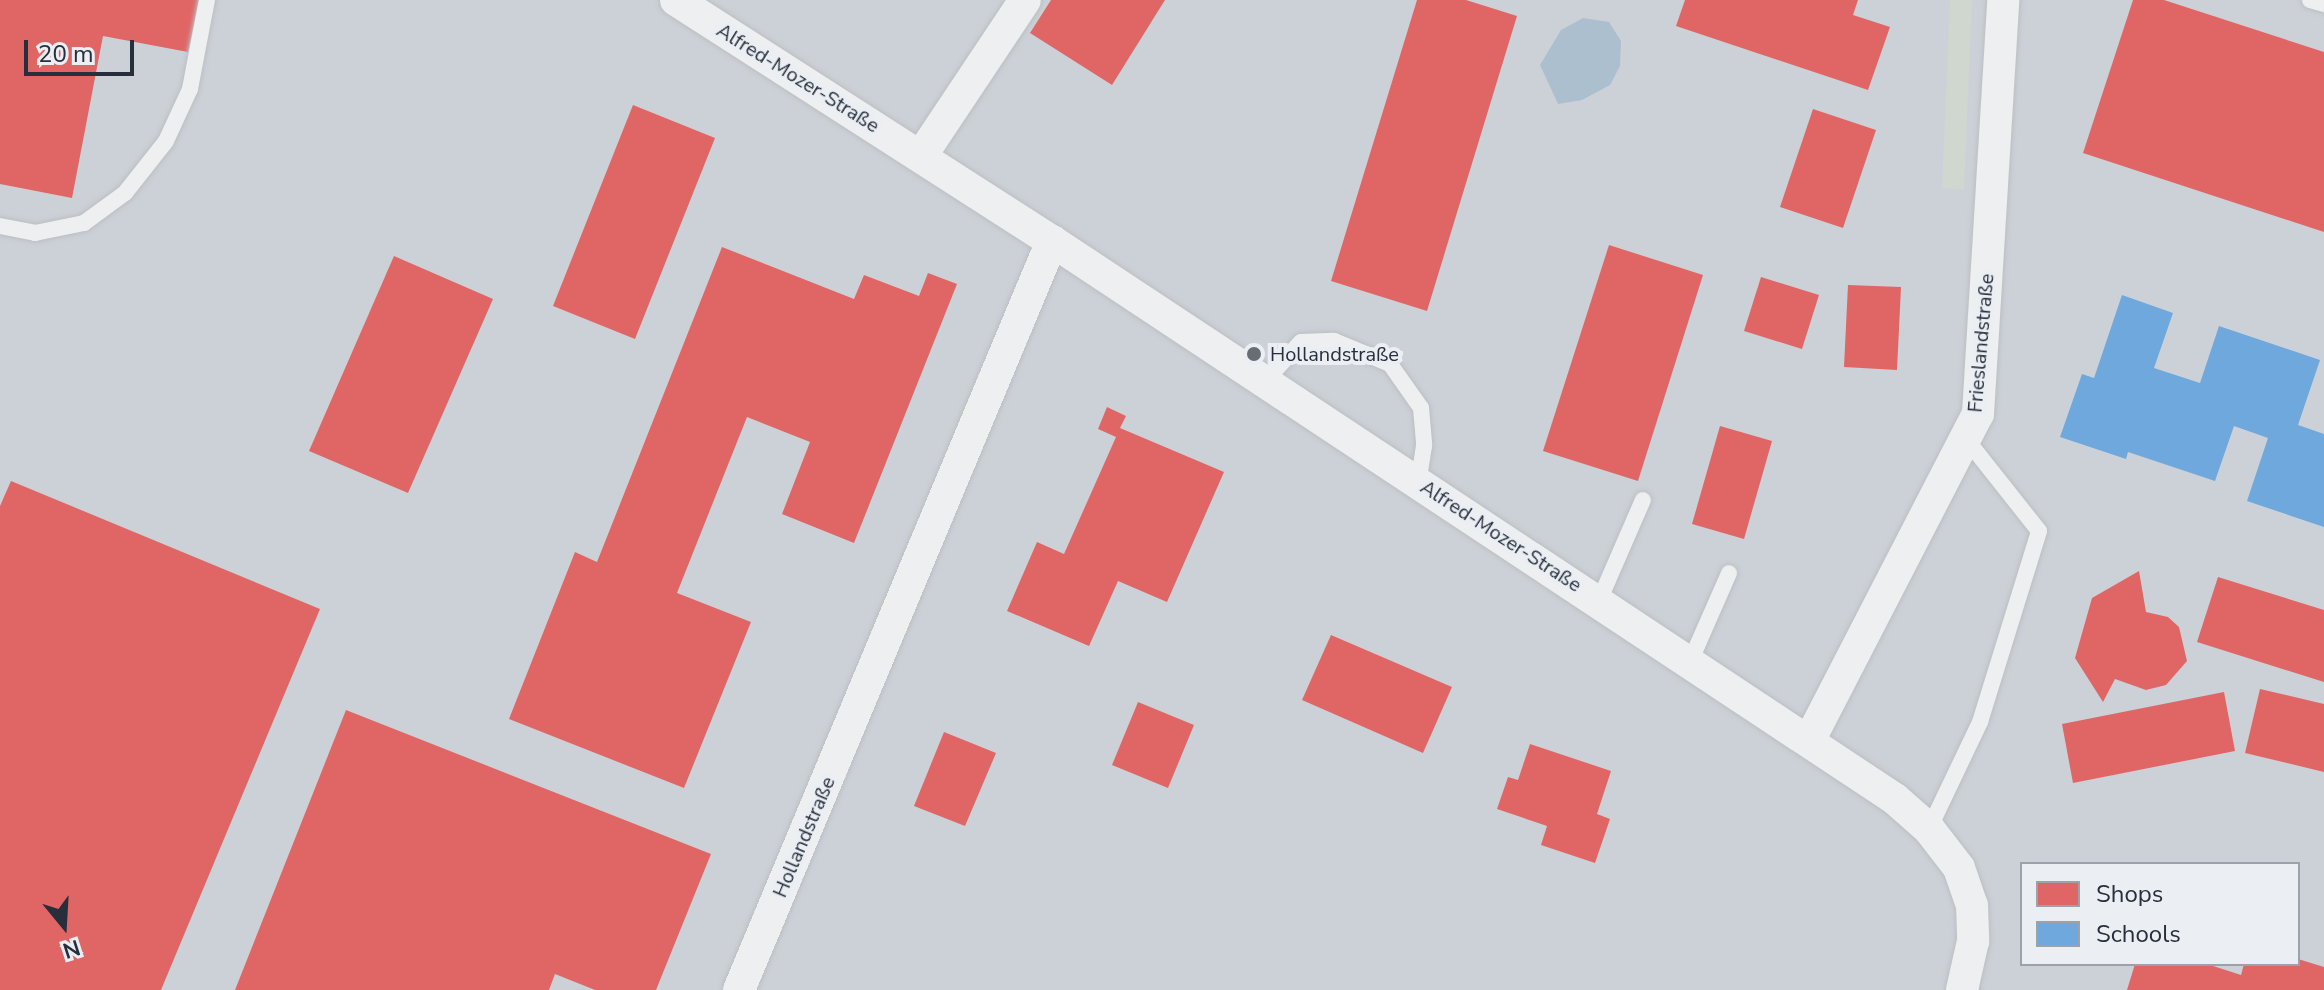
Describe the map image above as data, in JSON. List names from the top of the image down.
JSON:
{
  "streets": {
    "street": ["Alfred-Mozer-Straße", "Frieslandstraße", "Hollandstraße"]
  },
  "crossings": [
    ["Alfred-Mozer-Straße", "Frieslandstraße"],
    ["Alfred-Mozer-Straße", "Hollandstraße"]
  ],
  "places": ["Hollandstraße"],
  "legend": ["Shops", "Schools"],
  "scale_bar": "20 m",
  "north": "bottom"
}
